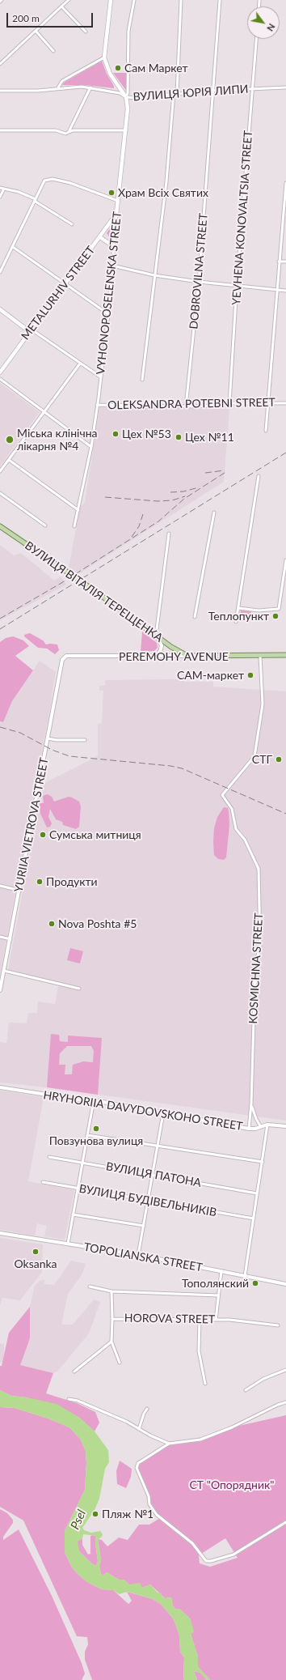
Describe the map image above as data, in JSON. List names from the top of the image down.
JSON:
{
  "streets": {
    "main road": [
      "METALURHIV STREET",
      "VYHONOPOSELENSKA STREET",
      "ВУЛИЦЯ ВІТАЛІЯ ТЕРЕЩЕНКА",
      "PEREMOHY AVENUE"
    ],
    "street": [
      "ВУЛИЦЯ ЮРІЯ ЛИПИ",
      "YEVHENA KONOVALTSIA STREET",
      "DOBROVILNA STREET",
      "OLEKSANDRA POTEBNI STREET",
      "YURIIA VIETROVA STREET",
      "KOSMICHNA STREET",
      "HRYHORIIA DAVYDOVSKOHO STREET",
      "ВУЛИЦЯ ПАТОНА",
      "ВУЛИЦЯ БУДІВЕЛЬНИКІВ",
      "TOPOLIANSKA STREET",
      "HOROVA STREET"
    ]
  },
  "crossings": [
    ["ВУЛИЦЯ ЮРІЯ ЛИПИ", "YEVHENA KONOVALTSIA STREET"],
    ["ВУЛИЦЯ ЮРІЯ ЛИПИ", "DOBROVILNA STREET"],
    ["ВУЛИЦЯ ЮРІЯ ЛИПИ", "VYHONOPOSELENSKA STREET"],
    ["YEVHENA KONOVALTSIA STREET", "OLEKSANDRA POTEBNI STREET"],
    ["DOBROVILNA STREET", "OLEKSANDRA POTEBNI STREET"],
    ["METALURHIV STREET", "VYHONOPOSELENSKA STREET"],
    ["VYHONOPOSELENSKA STREET", "OLEKSANDRA POTEBNI STREET"],
    ["ВУЛИЦЯ ВІТАЛІЯ ТЕРЕЩЕНКА", "PEREMOHY AVENUE"],
    ["PEREMOHY AVENUE", "YURIIA VIETROVA STREET"],
    ["PEREMOHY AVENUE", "KOSMICHNA STREET"],
    ["KOSMICHNA STREET", "HRYHORIIA DAVYDOVSKOHO STREET"]
  ],
  "water": ["Psel"],
  "parks": ["СТ \"Опорядник\""],
  "places": [
    "Сам Маркет",
    "Храм Всіх Святих",
    "Цех №53",
    "Цех №11",
    "Міська клінічна лікарня №4",
    "Теплопункт",
    "САМ-маркет",
    "СТГ",
    "Сумська митниця",
    "Продукти",
    "Nova Poshta #5",
    "Повзунова вулиця",
    "Oksanka",
    "Тополянский",
    "Пляж №1"
  ],
  "scale_bar": "200 m",
  "north": "bottom right"
}
